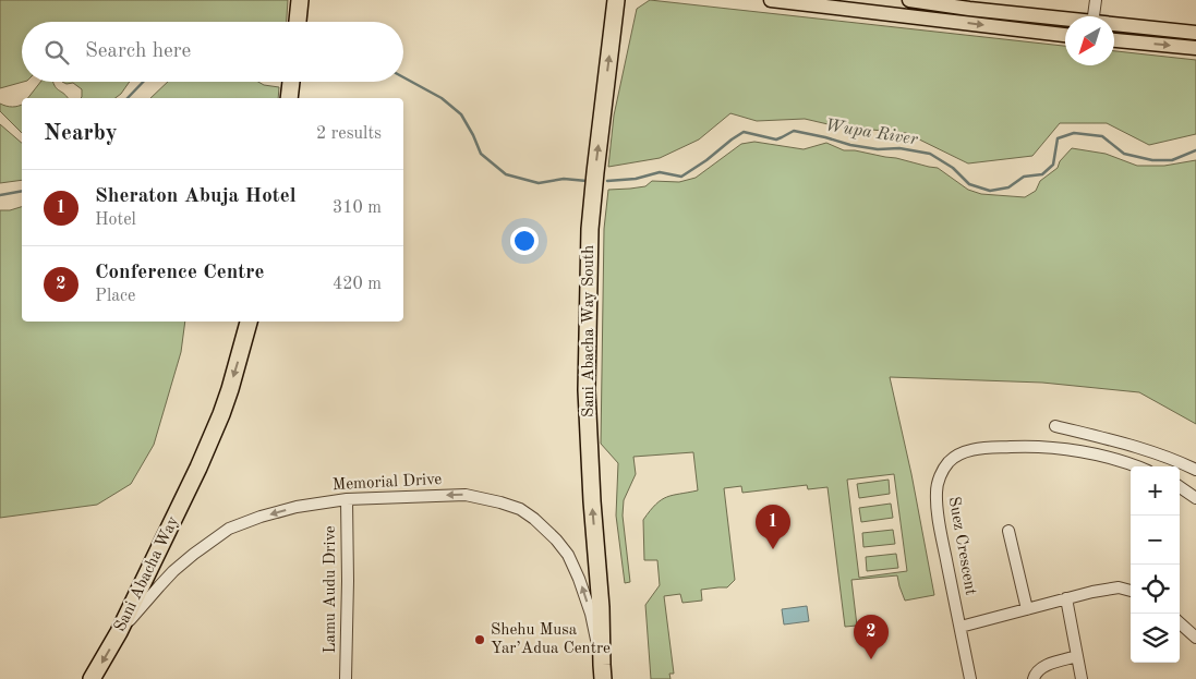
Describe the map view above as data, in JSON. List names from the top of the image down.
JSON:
{
  "streets": {
    "highway": ["Sani Abacha Way South", "Sani Abacha Way"],
    "street": ["Memorial Drive", "Suez Crescent", "Lamu Audu Drive"]
  },
  "crossings": [
    ["Sani Abacha Way South", "Memorial Drive"],
    ["Memorial Drive", "Sani Abacha Way"],
    ["Memorial Drive", "Lamu Audu Drive"]
  ],
  "one_way": ["Sani Abacha Way South", "Sani Abacha Way"],
  "water": ["Wupa River"],
  "places": ["Shehu Musa Yar’Adua Centre"],
  "north": "bottom left",
  "page": {
    "search": "Search here",
    "heading": ["Nearby", "2 results"],
    "list": [
      {
        "mark": "1",
        "name": "Sheraton Abuja Hotel",
        "note": "Hotel",
        "value": "310 m"
      },
      {
        "mark": "2",
        "name": "Conference Centre",
        "note": "Place",
        "value": "420 m"
      }
    ],
    "map_buttons": ["+", "−"],
    "pins": ["1", "2"]
  }
}
